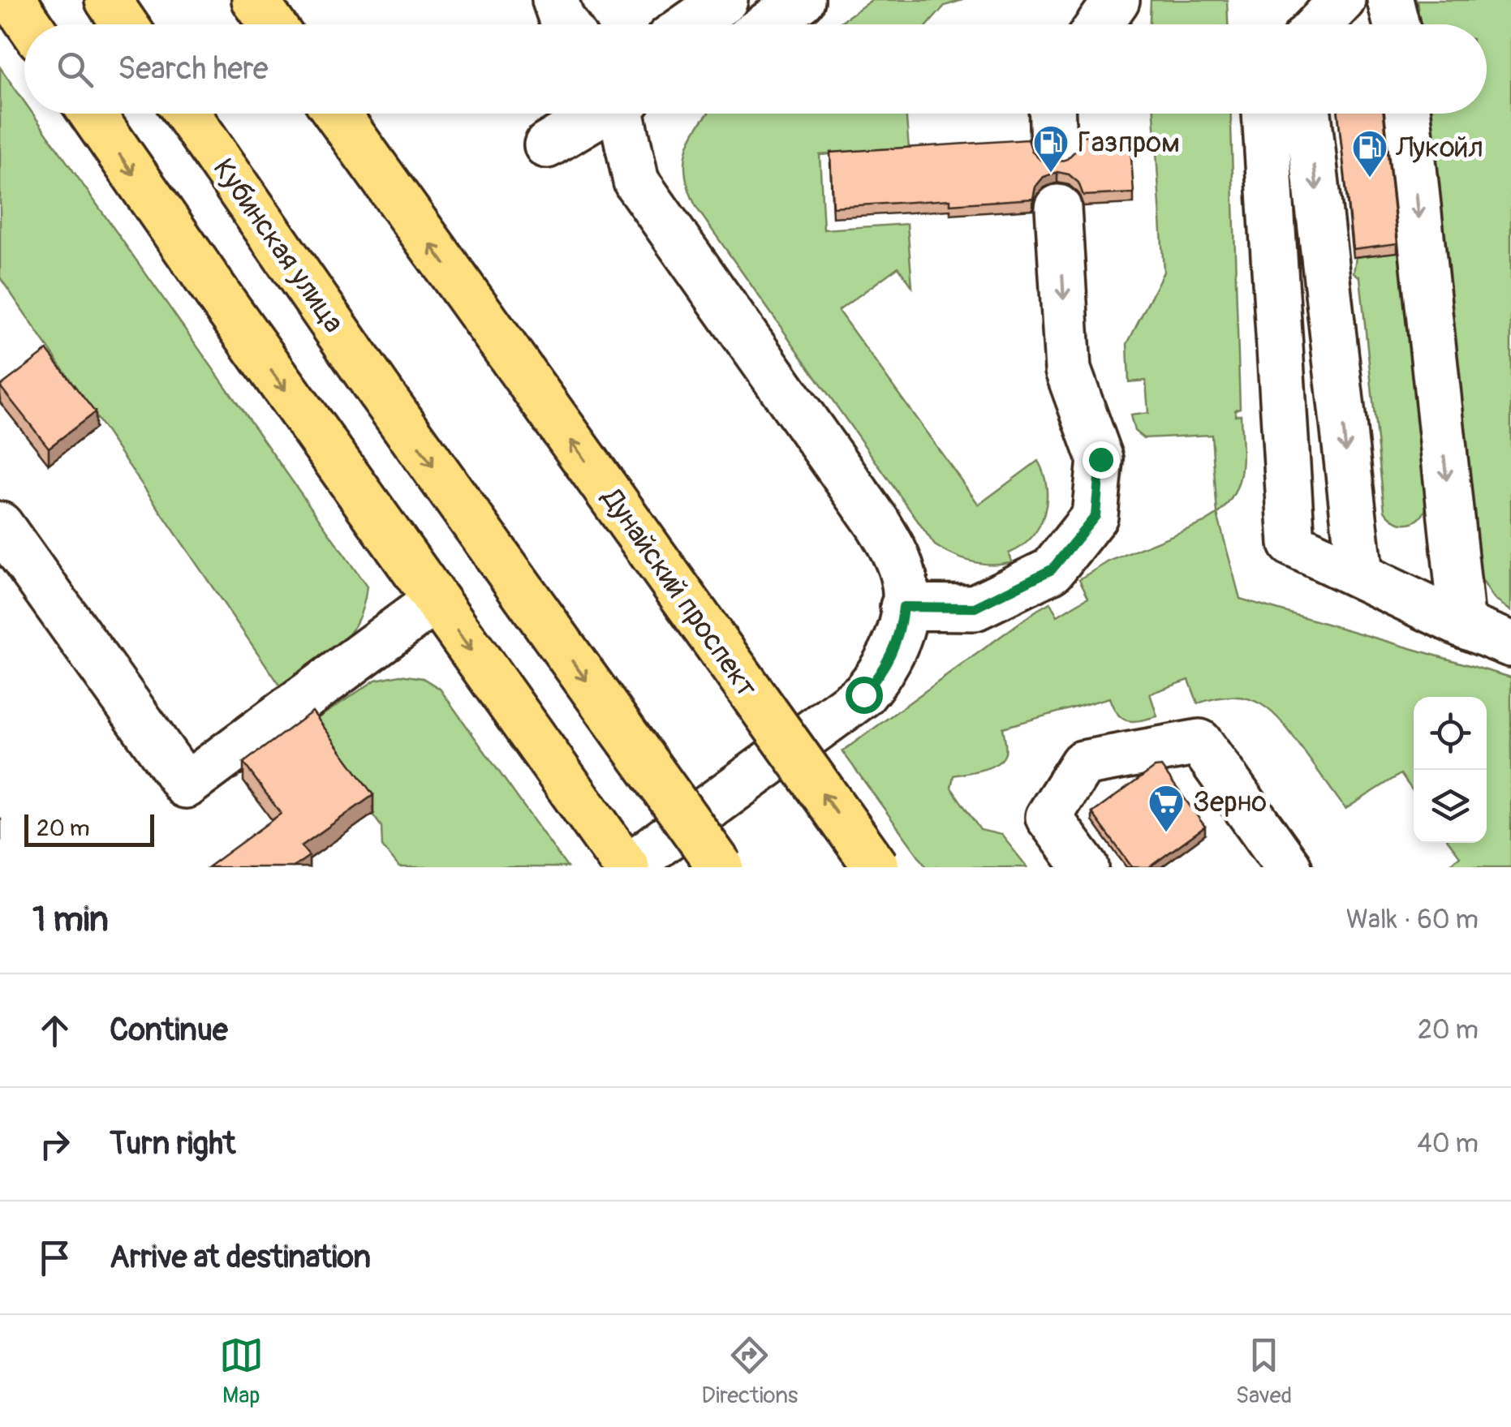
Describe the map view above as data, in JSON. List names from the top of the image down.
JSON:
{
  "streets": {
    "main road": ["Кубинская улица", "Дунайский проспект"]
  },
  "places": {
    "fuel station": ["Газпром", "Лукойл"],
    "supermarket": ["Зерно"]
  },
  "scale_bar": "20 m",
  "page": {
    "search": "Search here",
    "scale": "20 m",
    "heading": ["1 min", "Walk · 60 m"],
    "list": [
      ["Continue", "20 m"],
      ["Turn right", "40 m"],
      "Arrive at destination"
    ],
    "nav": ["Map", "Directions", "Saved"]
  }
}
